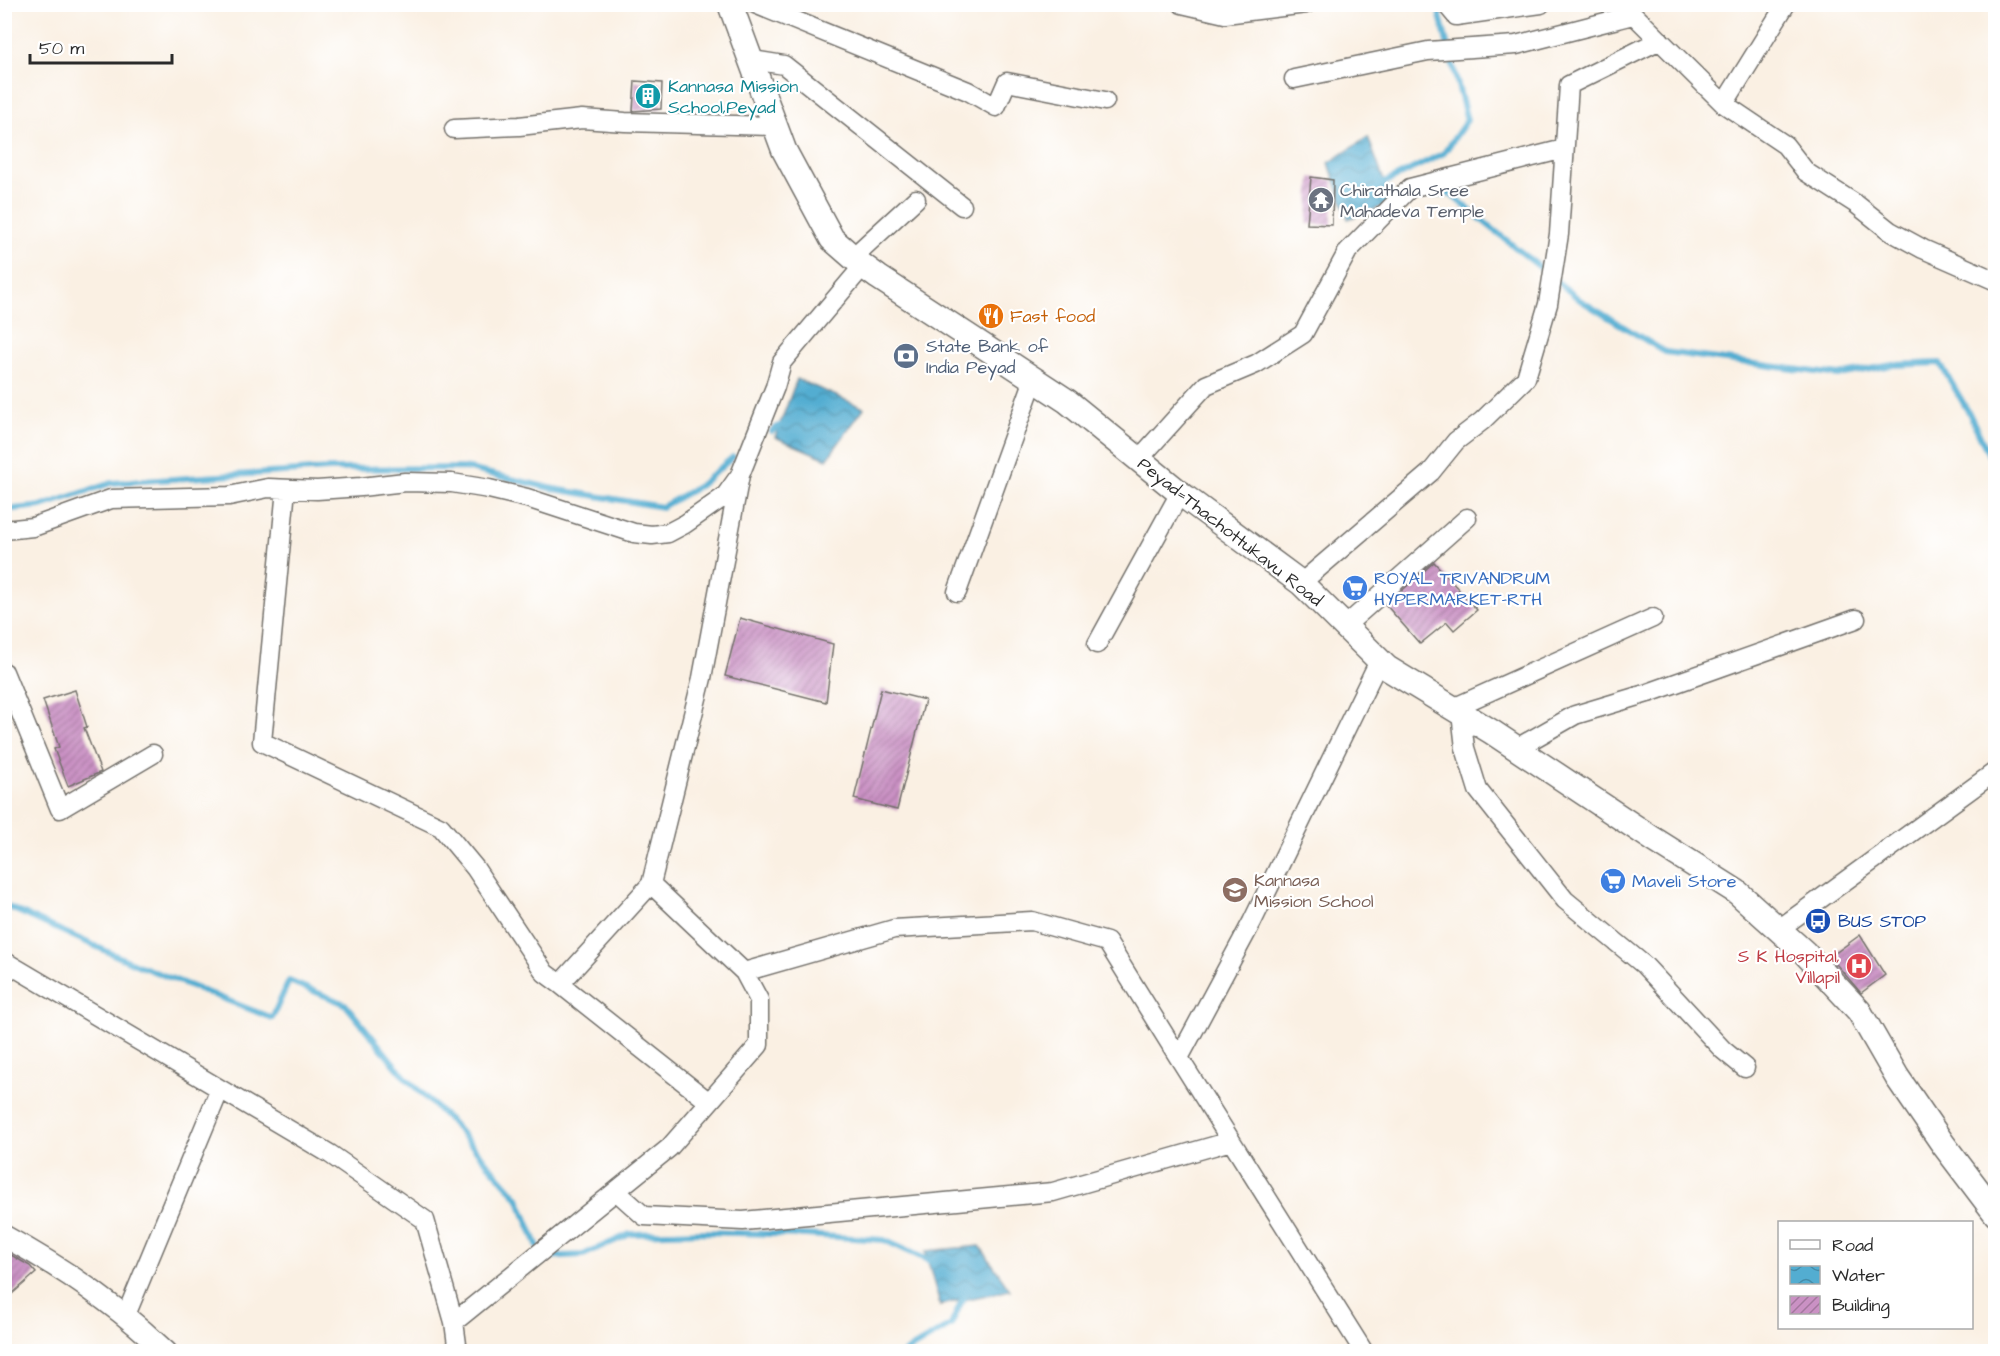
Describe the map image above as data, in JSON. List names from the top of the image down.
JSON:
{
  "streets": {
    "main road": ["Peyad=Thachottukavu Road"]
  },
  "places": {
    "building": ["Kannasa Mission School,Peyad"],
    "temple": ["Chirathala Sree Mahadeva Temple"],
    "restaurant": ["Fast food"],
    "bank": ["State Bank of India Peyad"],
    "supermarket": ["ROYAL TRIVANDRUM HYPERMARKET-RTH", "Maveli Store"],
    "school or university": ["Kannasa Mission School"],
    "bus stop": ["BUS STOP"],
    "hospital": ["S K Hospital, Villapil"]
  },
  "legend": ["Road", "Water", "Building"],
  "scale_bar": "50 m"
}
